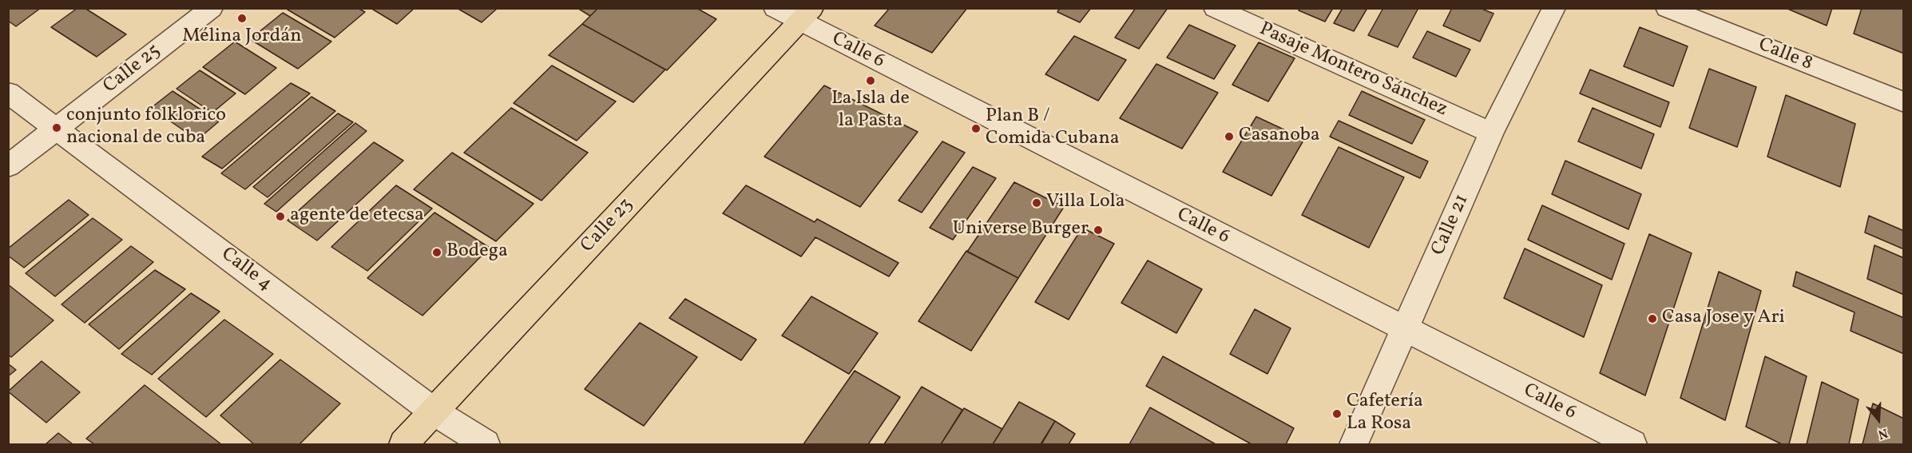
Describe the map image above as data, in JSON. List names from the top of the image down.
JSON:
{
  "streets": {
    "main road": ["Calle 23"],
    "street": [
      "Calle 6",
      "Calle 8",
      "Calle 25",
      "Pasaje Montero Sánchez",
      "Calle 21",
      "Calle 4"
    ]
  },
  "crossings": [
    ["Calle 6", "Calle 21"],
    ["Calle 6", "Calle 23"],
    ["Calle 25", "Calle 4"],
    ["Pasaje Montero Sánchez", "Calle 21"],
    ["Calle 23", "Calle 4"]
  ],
  "places": [
    "Mélina Jordán",
    "La Isla de la Pasta",
    "conjunto folklorico nacional de cuba",
    "Plan B / Comida Cubana",
    "Casanoba",
    "Villa Lola",
    "agente de etecsa",
    "Universe Burger",
    "Bodega",
    "Casa Jose y Ari",
    "Cafetería La Rosa"
  ],
  "north": "bottom"
}
